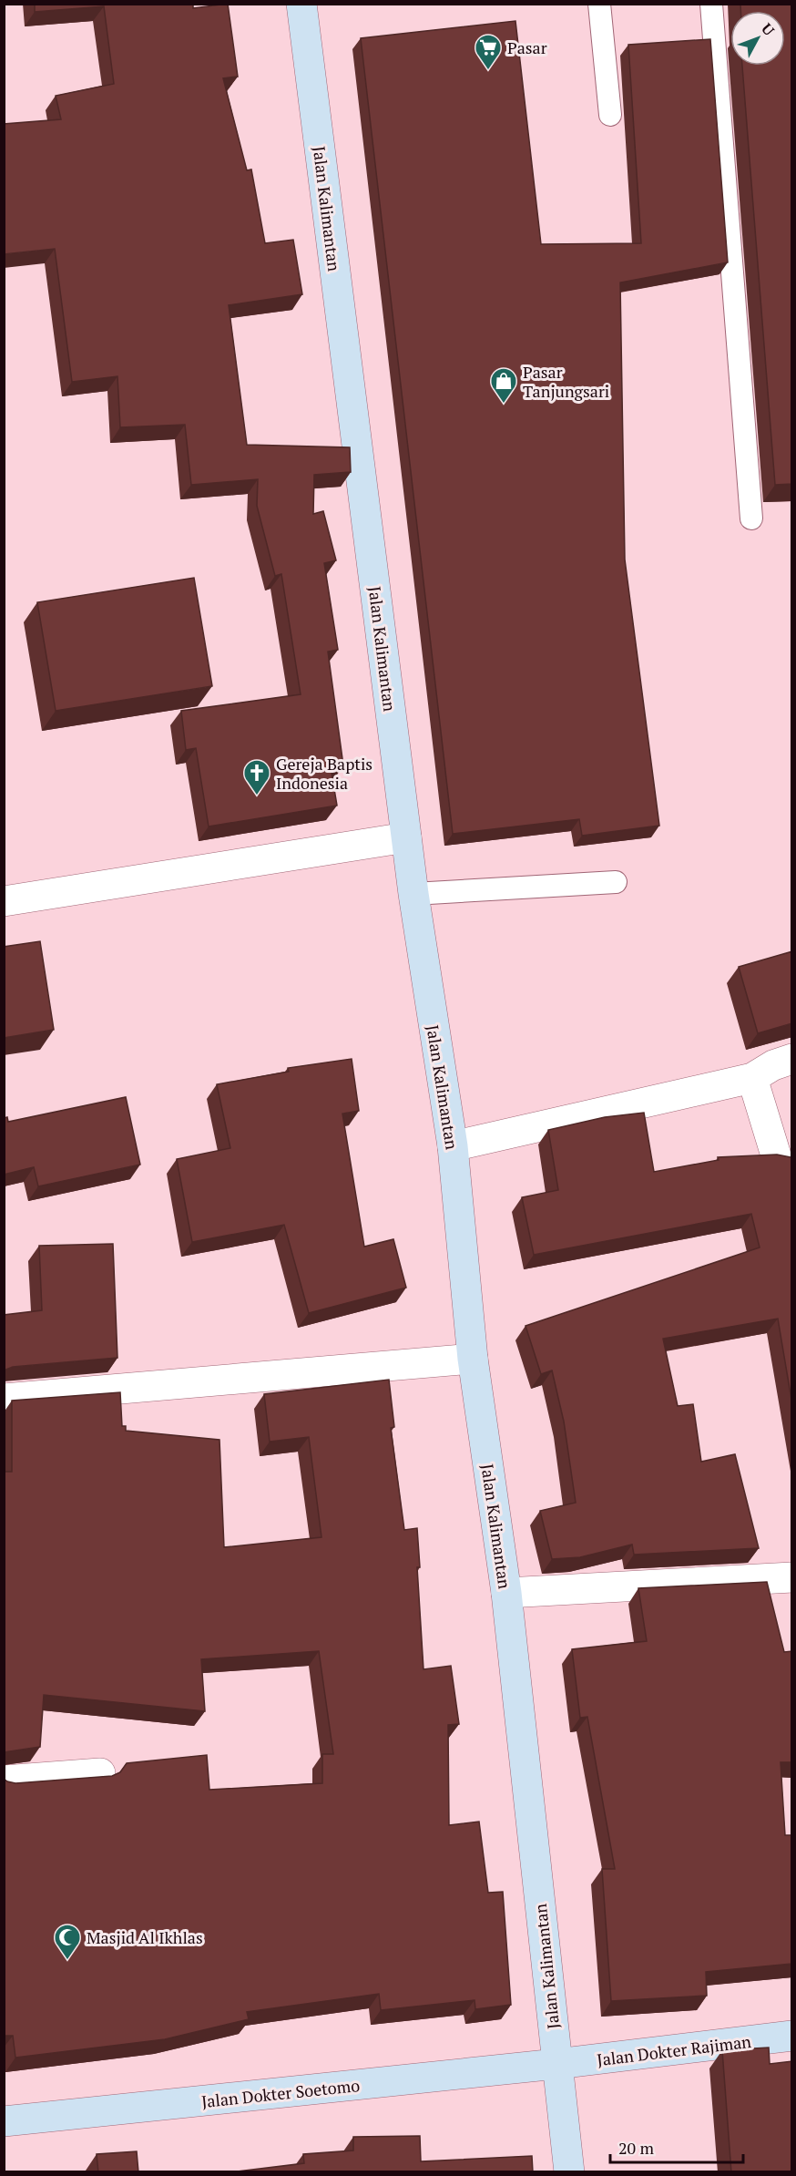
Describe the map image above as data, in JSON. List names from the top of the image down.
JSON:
{
  "streets": {
    "street": ["Jalan Kalimantan", "Jalan Dokter Rajiman", "Jalan Dokter Soetomo"]
  },
  "crossings": [
    ["Jalan Kalimantan", "Jalan Dokter Rajiman"],
    ["Jalan Kalimantan", "Jalan Dokter Soetomo"],
    ["Jalan Dokter Rajiman", "Jalan Dokter Soetomo"]
  ],
  "places": {
    "supermarket": ["Pasar"],
    "shop": ["Pasar Tanjungsari"],
    "church": ["Gereja Baptis Indonesia"],
    "mosque": ["Masjid Al Ikhlas"]
  },
  "scale_bar": "20 m",
  "north": "top right"
}
